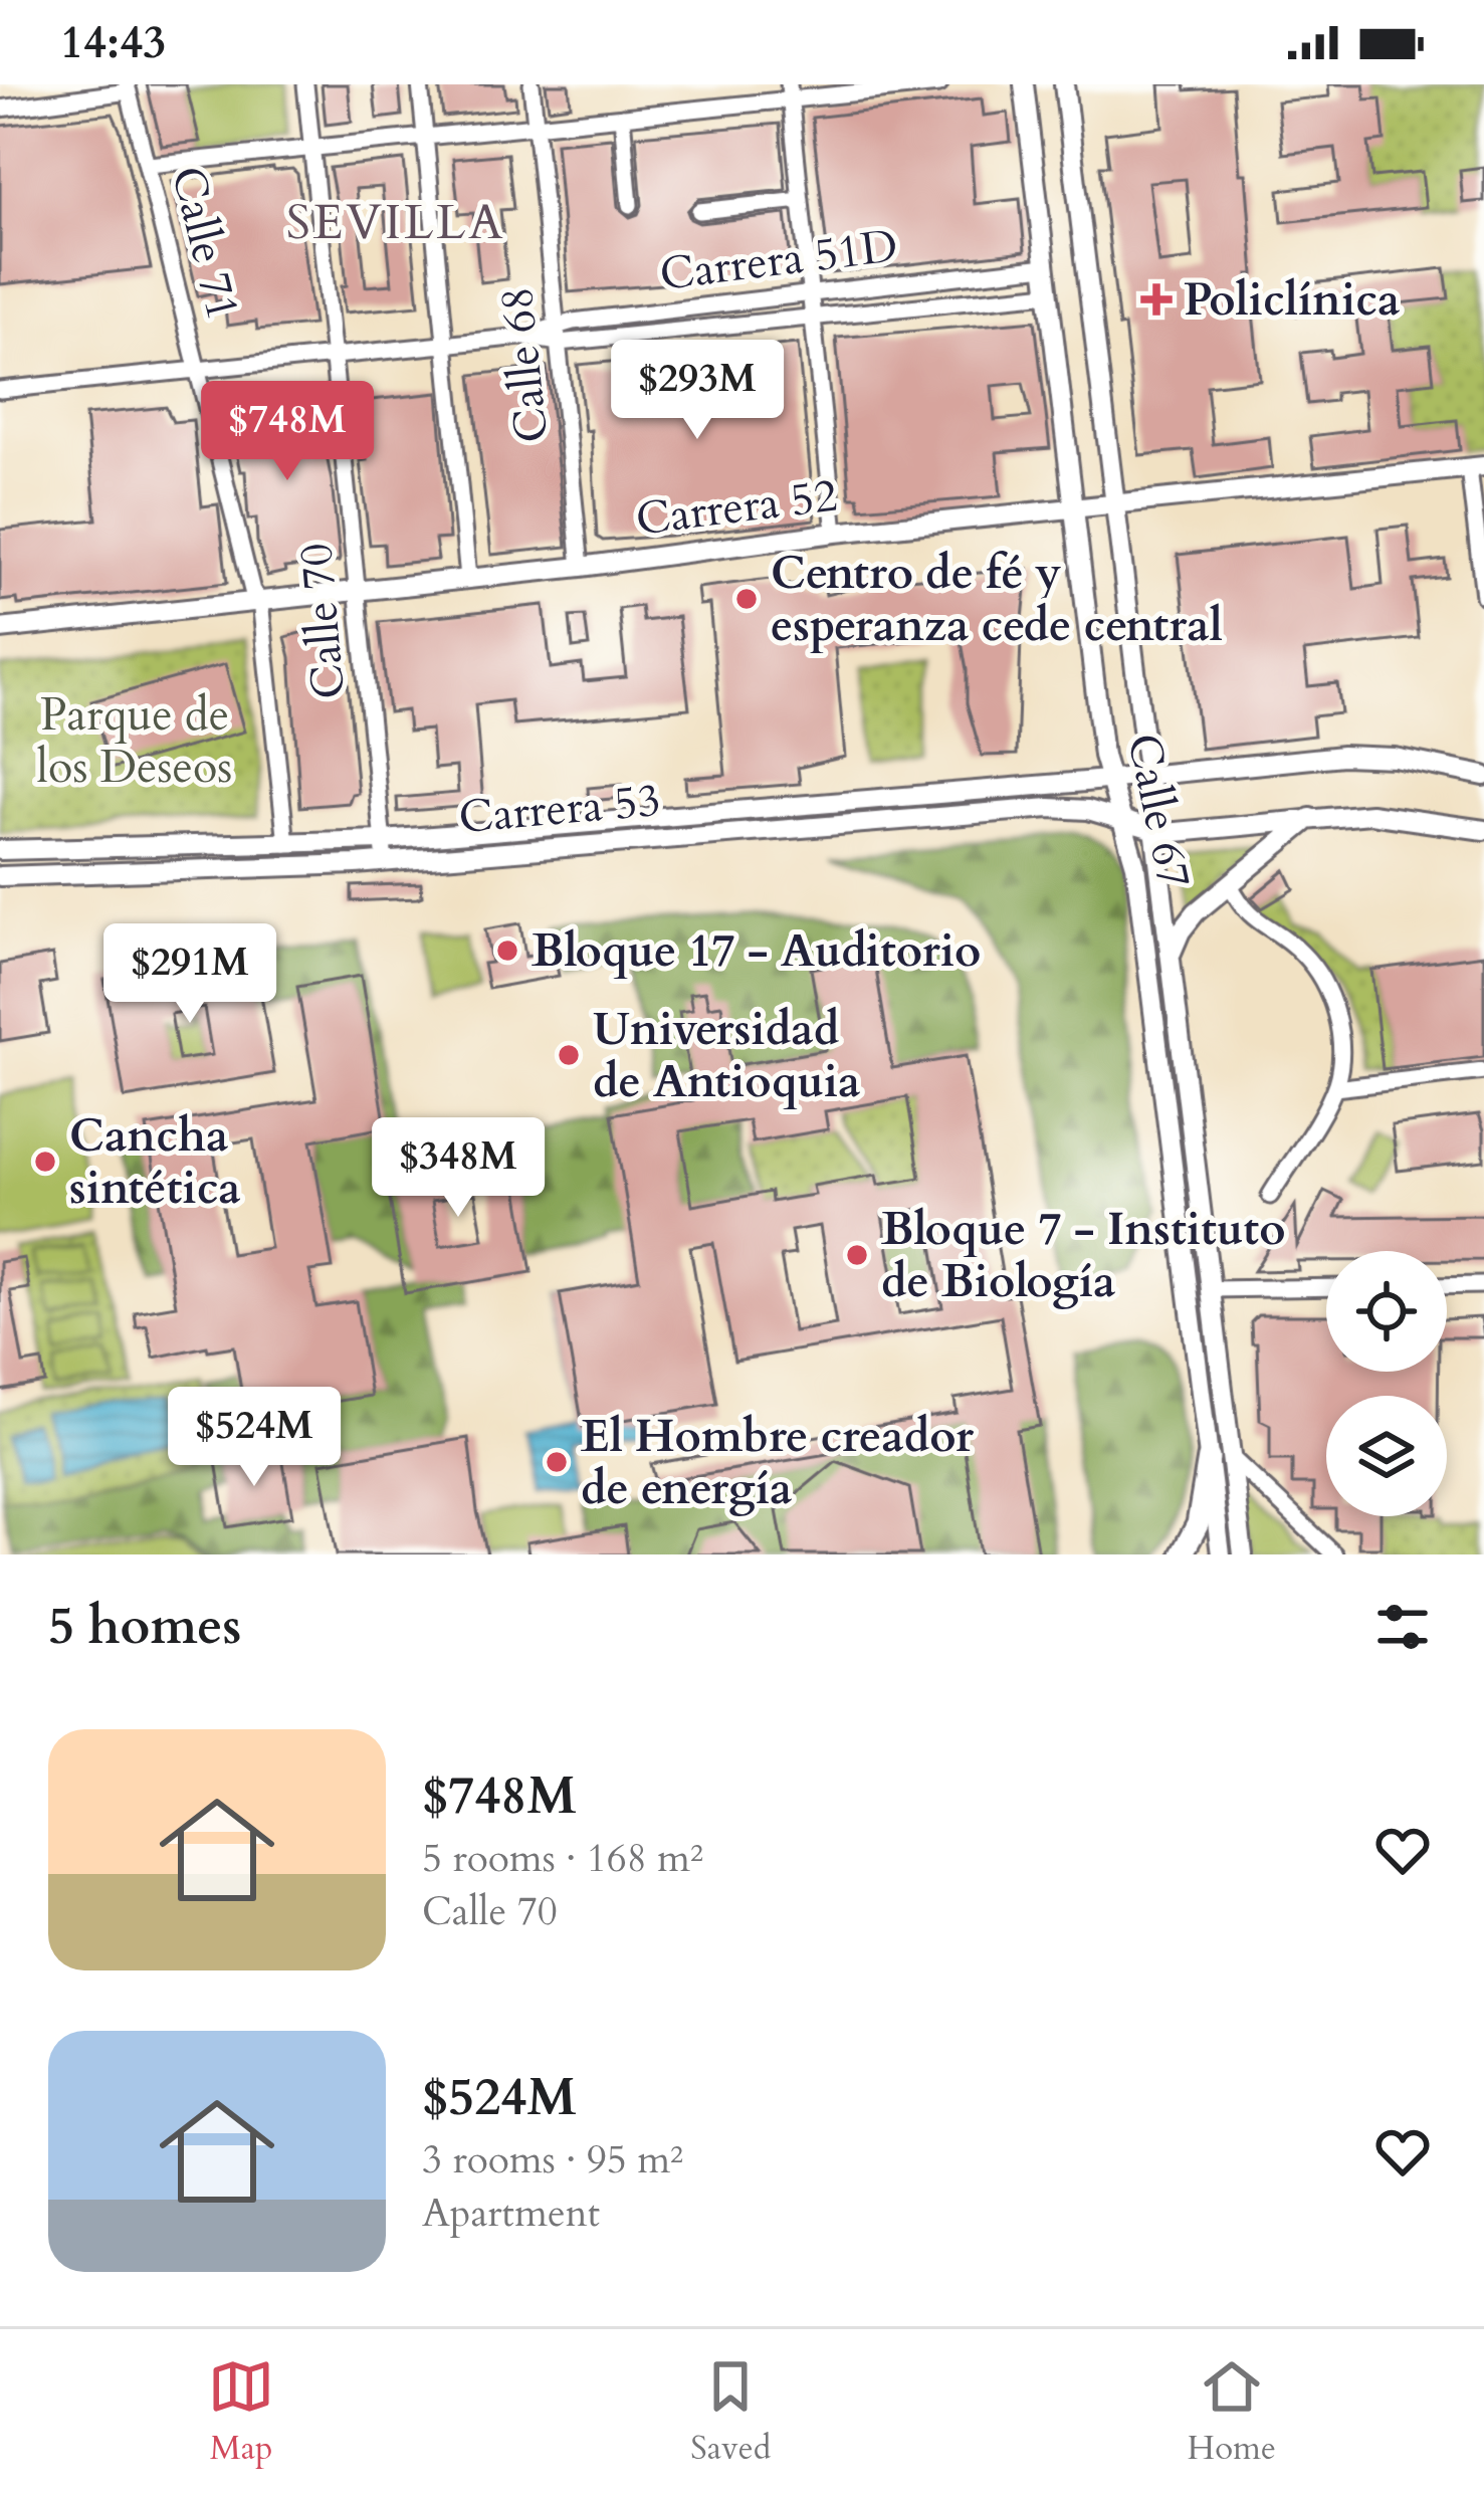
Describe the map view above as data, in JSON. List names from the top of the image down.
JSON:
{
  "streets": {
    "main road": ["Carrera 52", "Carrera 53", "Calle 67"],
    "street": [
      "Calle 71",
      "Carrera 51D",
      "Calle 68",
      "Calle 70"
    ]
  },
  "crossings": [
    ["Calle 71", "Carrera 51D"],
    ["Calle 71", "Carrera 52"],
    ["Calle 71", "Carrera 53"],
    ["Carrera 51D", "Calle 68"],
    ["Carrera 51D", "Calle 70"],
    ["Carrera 51D", "Calle 67"],
    ["Calle 68", "Carrera 52"],
    ["Carrera 52", "Calle 70"],
    ["Carrera 52", "Calle 67"],
    ["Calle 70", "Carrera 53"],
    ["Carrera 53", "Calle 67"]
  ],
  "districts": ["SEVILLA"],
  "parks": ["Parque de los Deseos"],
  "places": {
    "health": ["Policlínica"],
    "other": [
      "Centro de fé y esperanza cede central",
      "Bloque 17 - Auditorio",
      "Universidad de Antioquia",
      "Cancha sintética",
      "Bloque 7 - Instituto de Biología",
      "El Hombre creador de energía"
    ]
  },
  "page": {
    "status": "14:43",
    "price": [
      "$293M",
      "$748M",
      "$291M",
      "$348M",
      "$524M"
    ],
    "heading": "5 homes",
    "list": [
      {
        "name": "$748M",
        "note": "5 rooms · 168 m² · Calle 70"
      },
      {
        "name": "$524M",
        "note": "3 rooms · 95 m² · Apartment"
      }
    ],
    "tabs": ["Map", "Saved", "Home"]
  }
}
